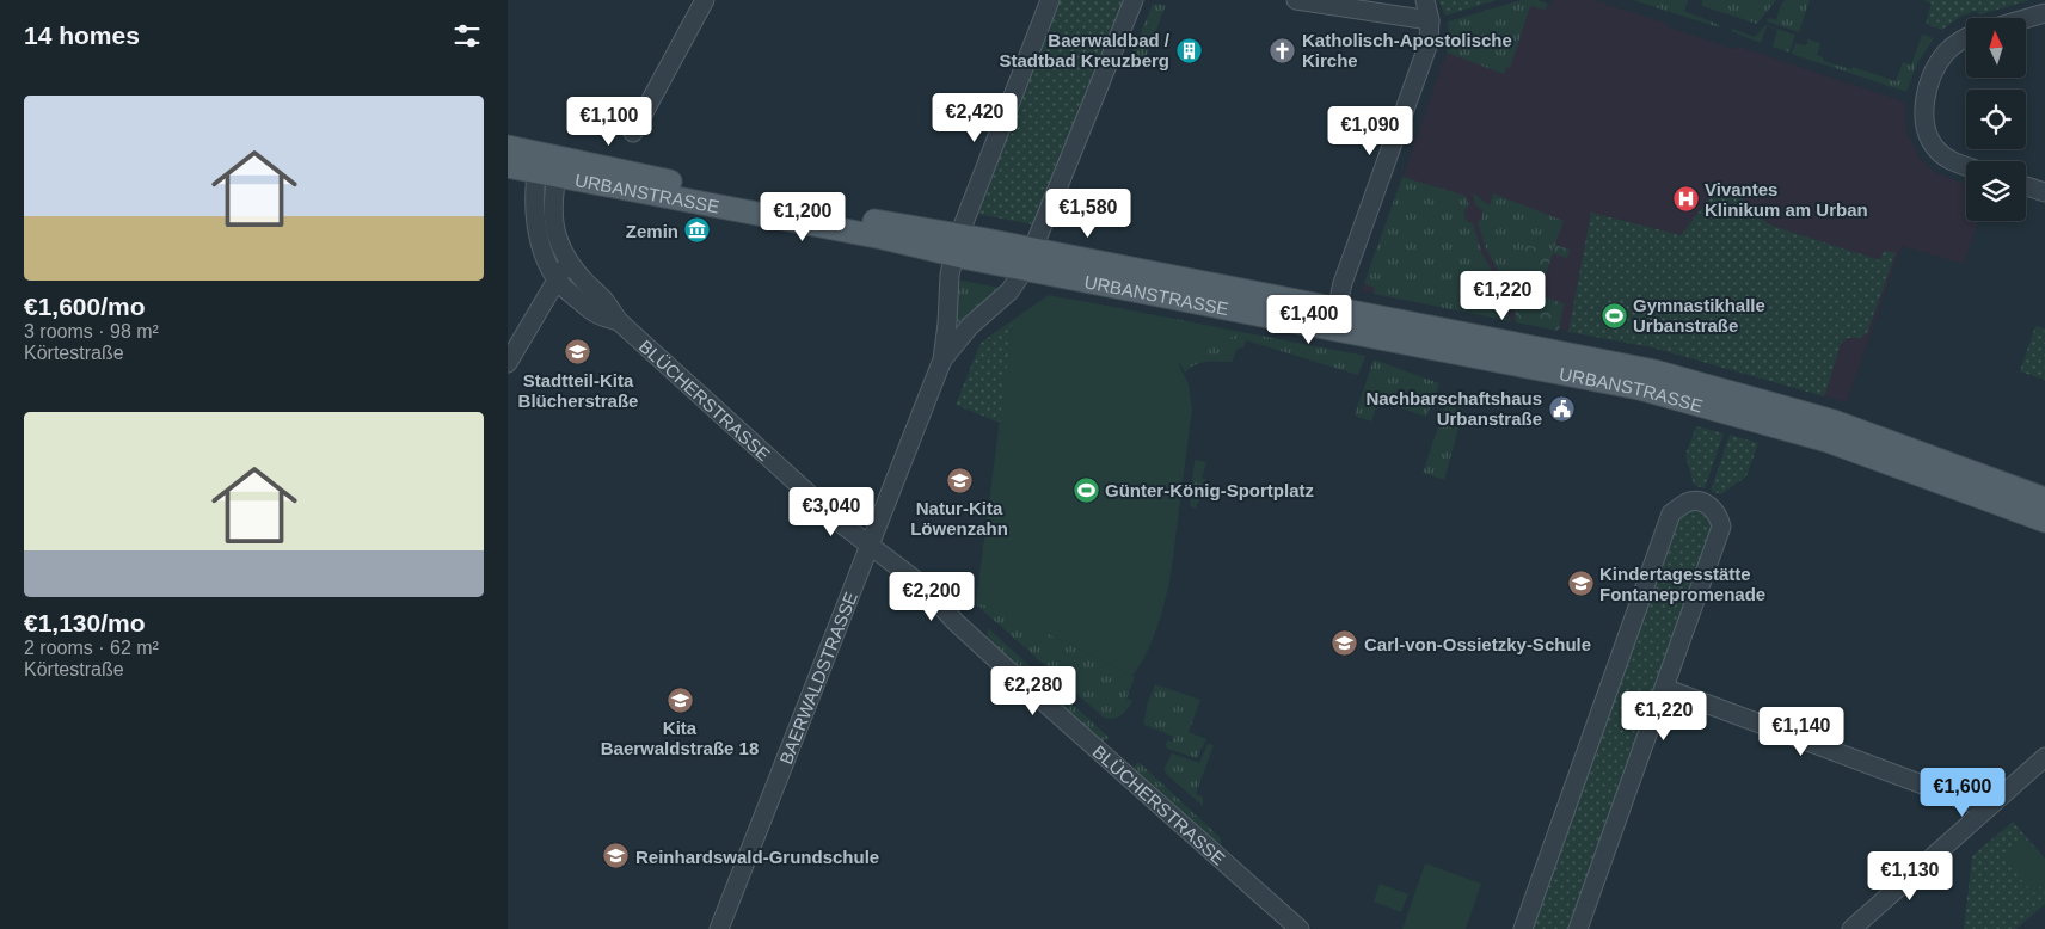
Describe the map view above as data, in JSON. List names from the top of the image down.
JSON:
{
  "streets": {
    "main road": ["URBANSTRASSE"],
    "street": ["BLÜCHERSTRASSE", "BAERWALDSTRASSE"]
  },
  "crossings": [
    ["URBANSTRASSE", "BLÜCHERSTRASSE"],
    ["URBANSTRASSE", "BAERWALDSTRASSE"],
    ["BLÜCHERSTRASSE", "BAERWALDSTRASSE"]
  ],
  "places": {
    "building": ["Baerwaldbad / Stadtbad Kreuzberg"],
    "church": ["Katholisch-Apostolische Kirche"],
    "hospital": ["Vivantes Klinikum am Urban"],
    "museum": ["Zemin"],
    "sports": ["Gymnastikhalle Urbanstraße", "Günter-König-Sportplatz"],
    "school or university": [
      "Stadtteil-Kita Blücherstraße",
      "Natur-Kita Löwenzahn",
      "Kindertagesstätte Fontanepromenade",
      "Carl-von-Ossietzky-Schule",
      "Kita Baerwaldstraße 18",
      "Reinhardswald-Grundschule"
    ],
    "public building": ["Nachbarschaftshaus Urbanstraße"]
  },
  "north": "top",
  "page": {
    "heading": "14 homes",
    "list": [
      {
        "name": "€1,600/mo",
        "note": "3 rooms · 98 m² · Körtestraße"
      },
      {
        "name": "€1,130/mo",
        "note": "2 rooms · 62 m² · Körtestraße"
      }
    ],
    "price": [
      "€2,420",
      "€1,100",
      "€1,090",
      "€1,580",
      "€1,200",
      "€1,220",
      "€1,400",
      "€3,040",
      "€2,200",
      "€2,280",
      "€1,220",
      "€1,140",
      "€1,600",
      "€1,130"
    ]
  }
}
